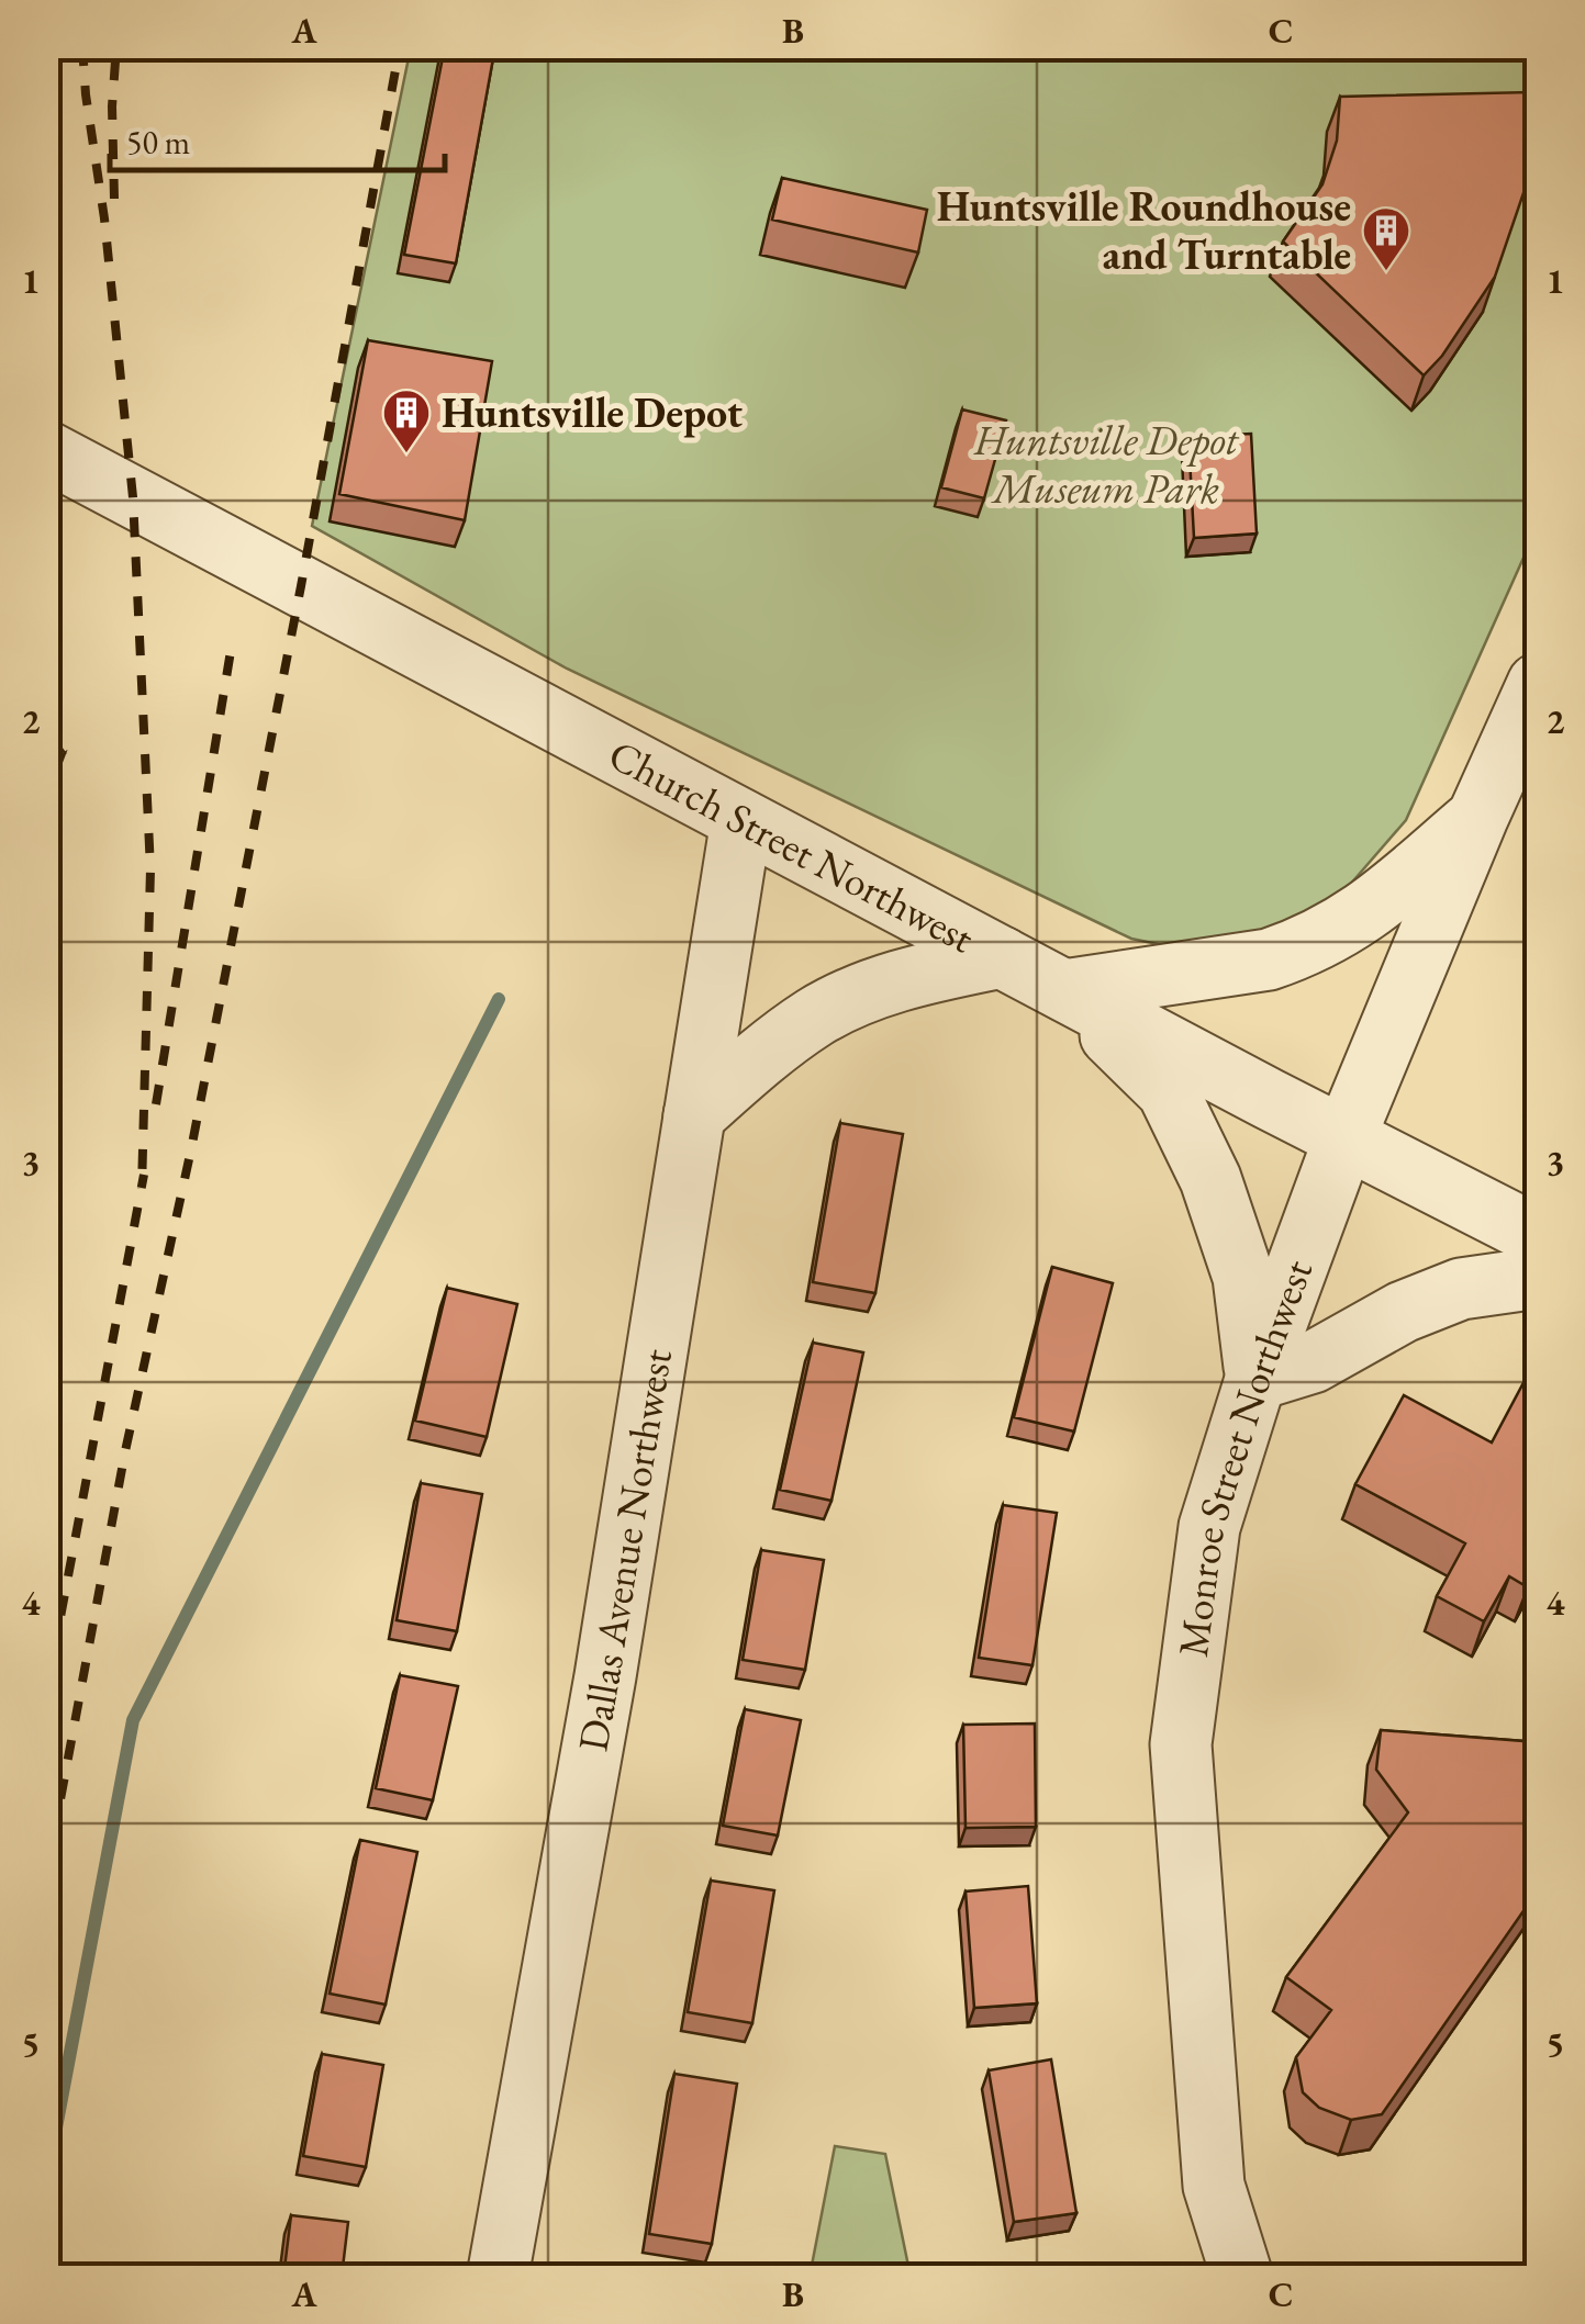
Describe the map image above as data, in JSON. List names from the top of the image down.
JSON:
{
  "streets": {
    "street": ["Church Street Northwest", "Monroe Street Northwest", "Dallas Avenue Northwest"]
  },
  "crossings": [
    ["Church Street Northwest", "Monroe Street Northwest"],
    ["Church Street Northwest", "Dallas Avenue Northwest"]
  ],
  "parks": ["Huntsville Depot Museum Park"],
  "places": {
    "building": ["Huntsville Roundhouse and Turntable", "Huntsville Depot"]
  },
  "scale_bar": "50 m",
  "grid": {
    "columns": ["A", "B", "C"],
    "rows": [
      "1",
      "2",
      "3",
      "4",
      "5"
    ]
  }
}
